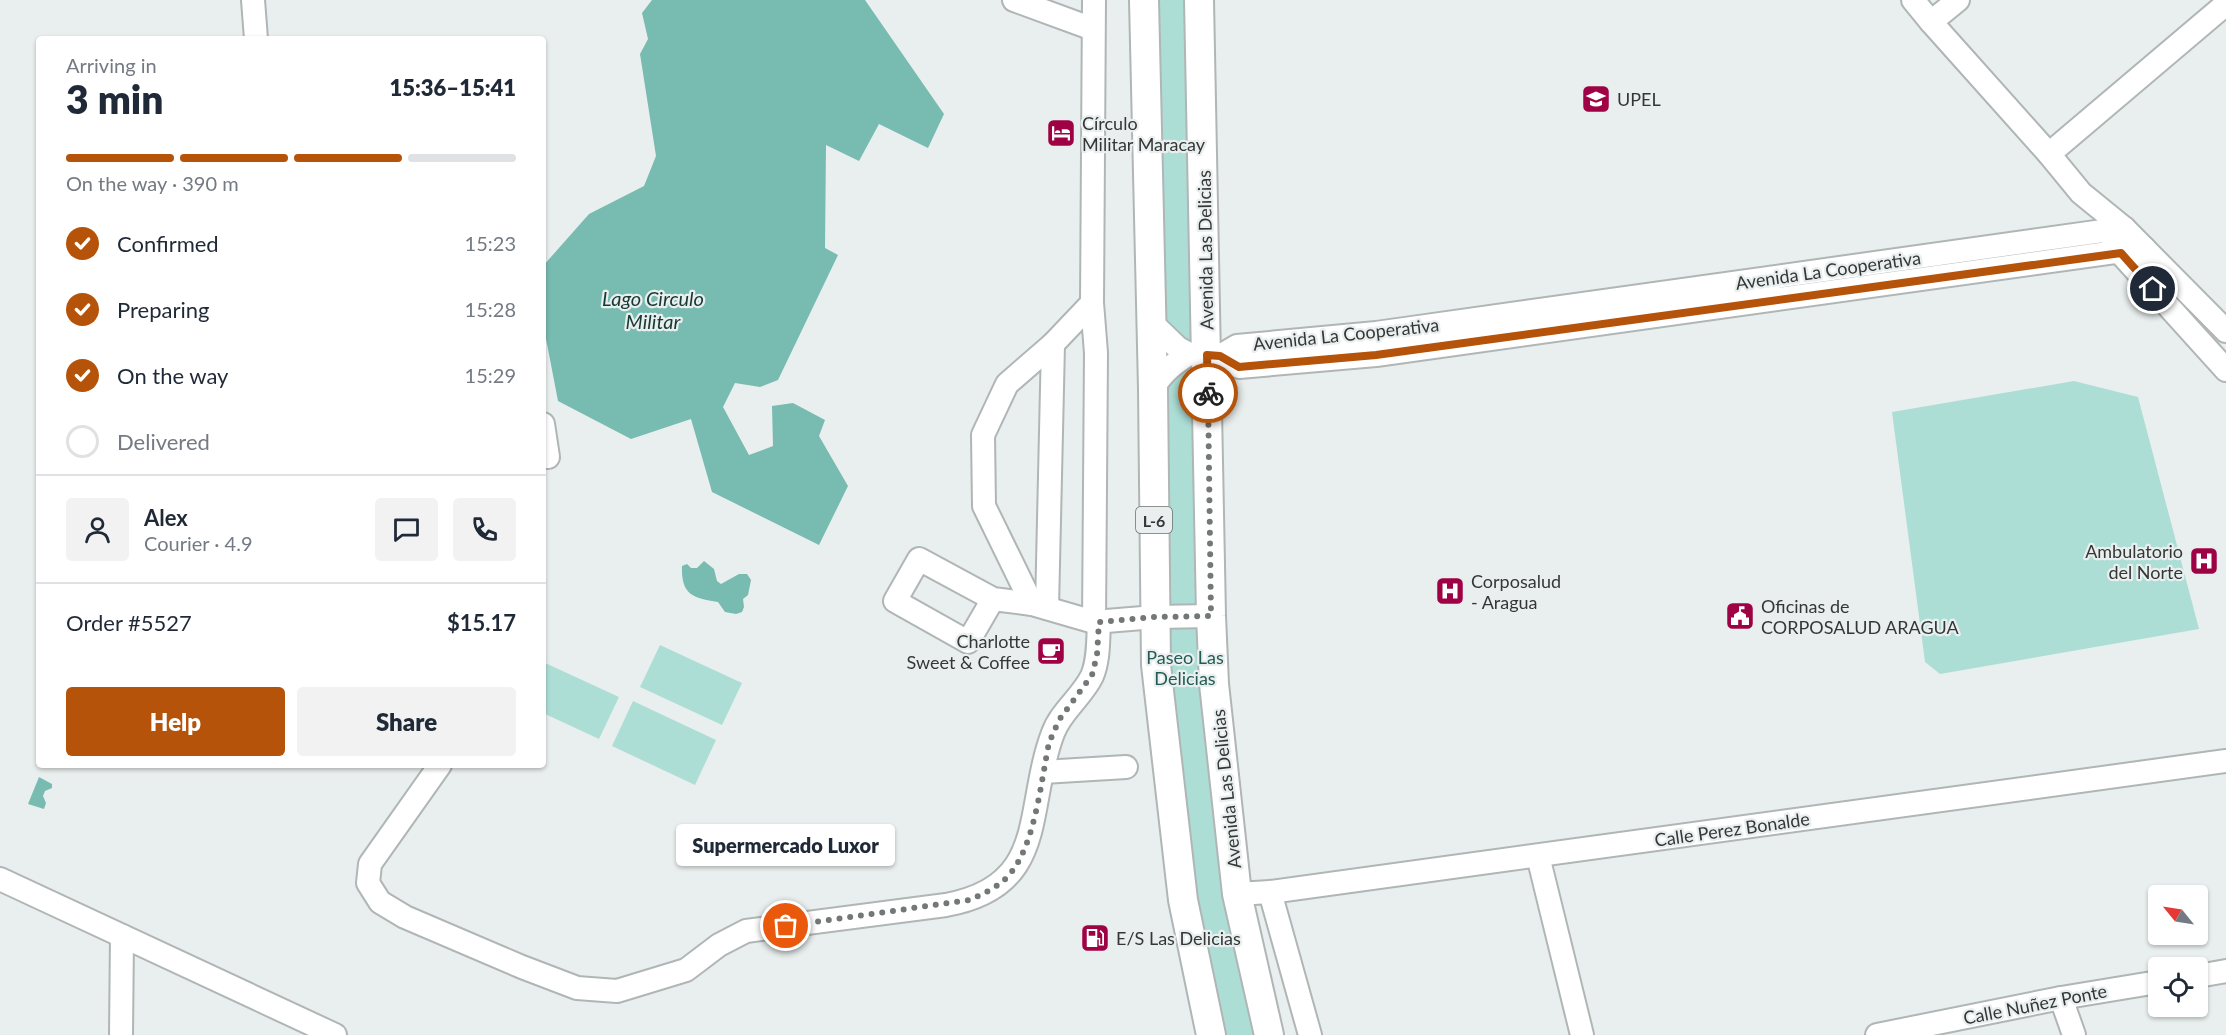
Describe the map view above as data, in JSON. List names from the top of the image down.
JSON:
{
  "streets": {
    "main road": ["Avenida Las Delicias", "L-6"],
    "street": ["Avenida La Cooperativa", "Calle Perez Bonalde", "Calle Nuñez Ponte"]
  },
  "crossings": [
    ["Avenida Las Delicias", "Avenida La Cooperativa"],
    ["Avenida Las Delicias", "Calle Perez Bonalde"]
  ],
  "water": ["Lago Circulo Militar"],
  "parks": ["Paseo Las Delicias"],
  "places": {
    "school or university": ["UPEL"],
    "hotel": ["Círculo Militar Maracay"],
    "hospital": ["Ambulatorio del Norte", "Corposalud - Aragua"],
    "public building": ["Oficinas de CORPOSALUD ARAGUA"],
    "cafe": ["Charlotte Sweet & Coffee"],
    "other": ["Supermercado Luxor"],
    "fuel station": ["E/S Las Delicias"]
  },
  "north": "top left",
  "page": {
    "heading": ["3 min", "Arriving in", "15:36–15:41"],
    "panel": [
      "Alex",
      "Courier · 4.9",
      "Order #5527",
      "$15.17"
    ],
    "bar": "On the way · 390 m",
    "list": [
      ["Confirmed", "15:23"],
      ["Preparing", "15:28"],
      ["On the way", "15:29"],
      "Delivered"
    ],
    "buttons": ["Help", "Share"],
    "bubble": "Supermercado Luxor"
  }
}
